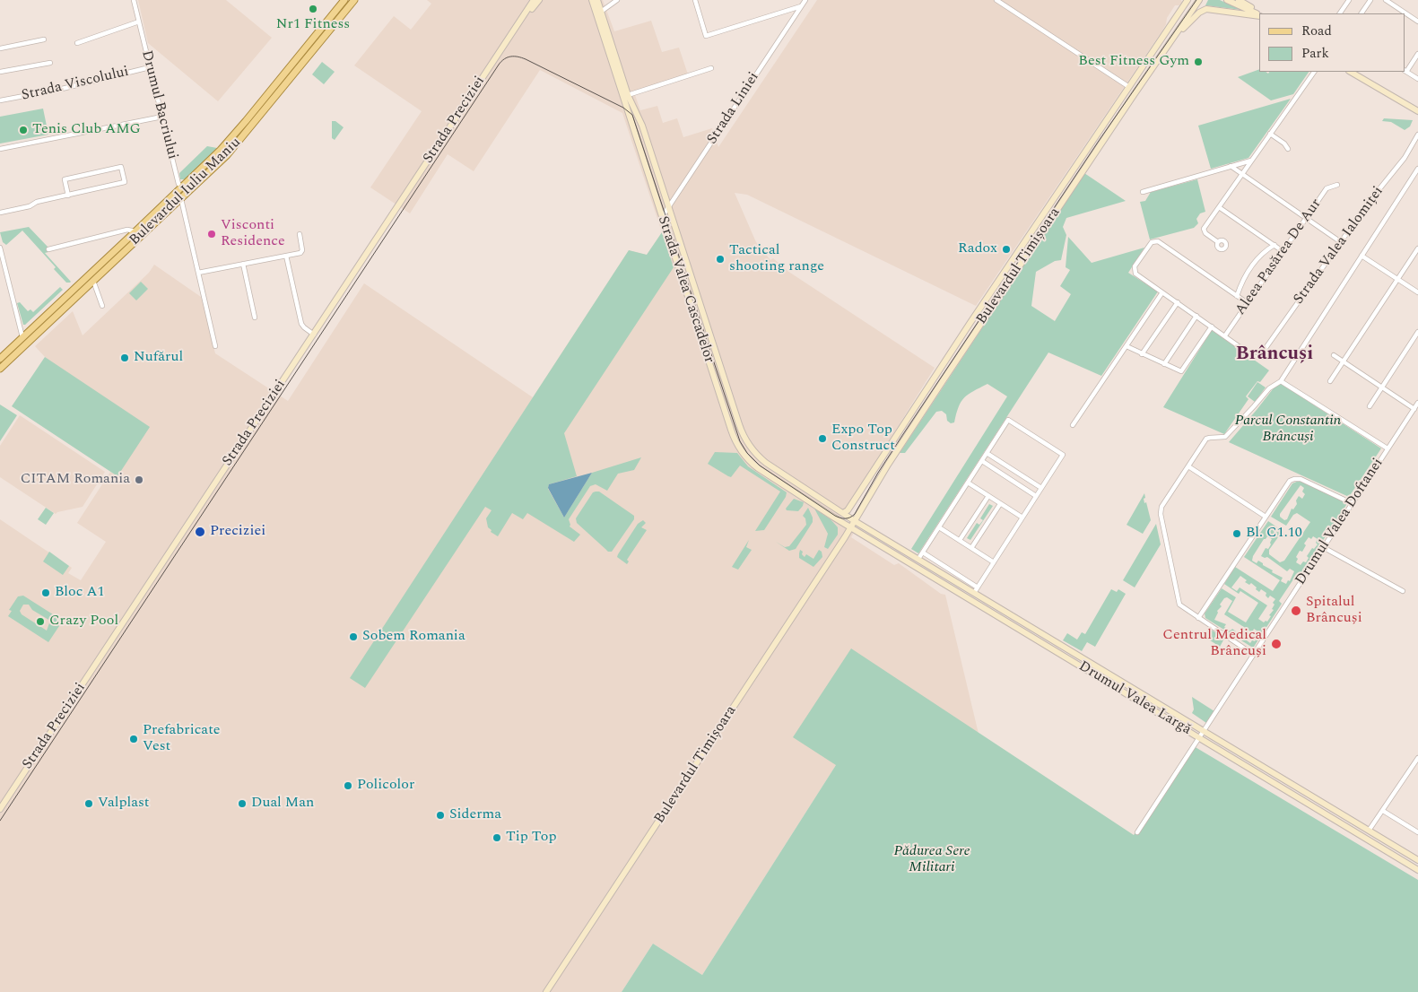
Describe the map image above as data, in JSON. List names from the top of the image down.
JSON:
{
  "streets": {
    "main road": [
      "Strada Preciziei",
      "Bulevardul Iuliu Maniu",
      "Bulevardul Timișoara",
      "Strada Valea Cascadelor",
      "Drumul Valea Largă"
    ],
    "street": [
      "Strada Viscolului",
      "Drumul Bacriului",
      "Strada Liniei",
      "Strada Valea Ialomiței",
      "Aleea Pasărea De Aur",
      "Drumul Valea Doftanei"
    ]
  },
  "crossings": [
    ["Strada Viscolului", "Drumul Bacriului"],
    ["Drumul Bacriului", "Bulevardul Iuliu Maniu"],
    ["Strada Liniei", "Strada Valea Cascadelor"],
    ["Strada Valea Ialomiței", "Aleea Pasărea De Aur"],
    ["Bulevardul Timișoara", "Strada Valea Cascadelor"],
    ["Bulevardul Timișoara", "Drumul Valea Largă"],
    ["Strada Valea Cascadelor", "Drumul Valea Largă"],
    ["Drumul Valea Doftanei", "Drumul Valea Largă"]
  ],
  "districts": ["Brâncuși"],
  "parks": ["Parcul Constantin Brâncuși", "Pădurea Sere Militari"],
  "places": [
    "Nr1 Fitness",
    "Best Fitness Gym",
    "Tenis Club AMG",
    "Visconti Residence",
    "Radox",
    "Tactical shooting range",
    "Nufărul",
    "Expo Top Construct",
    "CITAM Romania",
    "Preciziei",
    "Bl. C1.10",
    "Bloc A1",
    "Spitalul Brâncuși",
    "Crazy Pool",
    "Sobem Romania",
    "Centrul Medical Brâncuși",
    "Prefabricate Vest",
    "Policolor",
    "Valplast",
    "Dual Man",
    "Siderma",
    "Tip Top"
  ],
  "legend": ["Road", "Park"]
}
